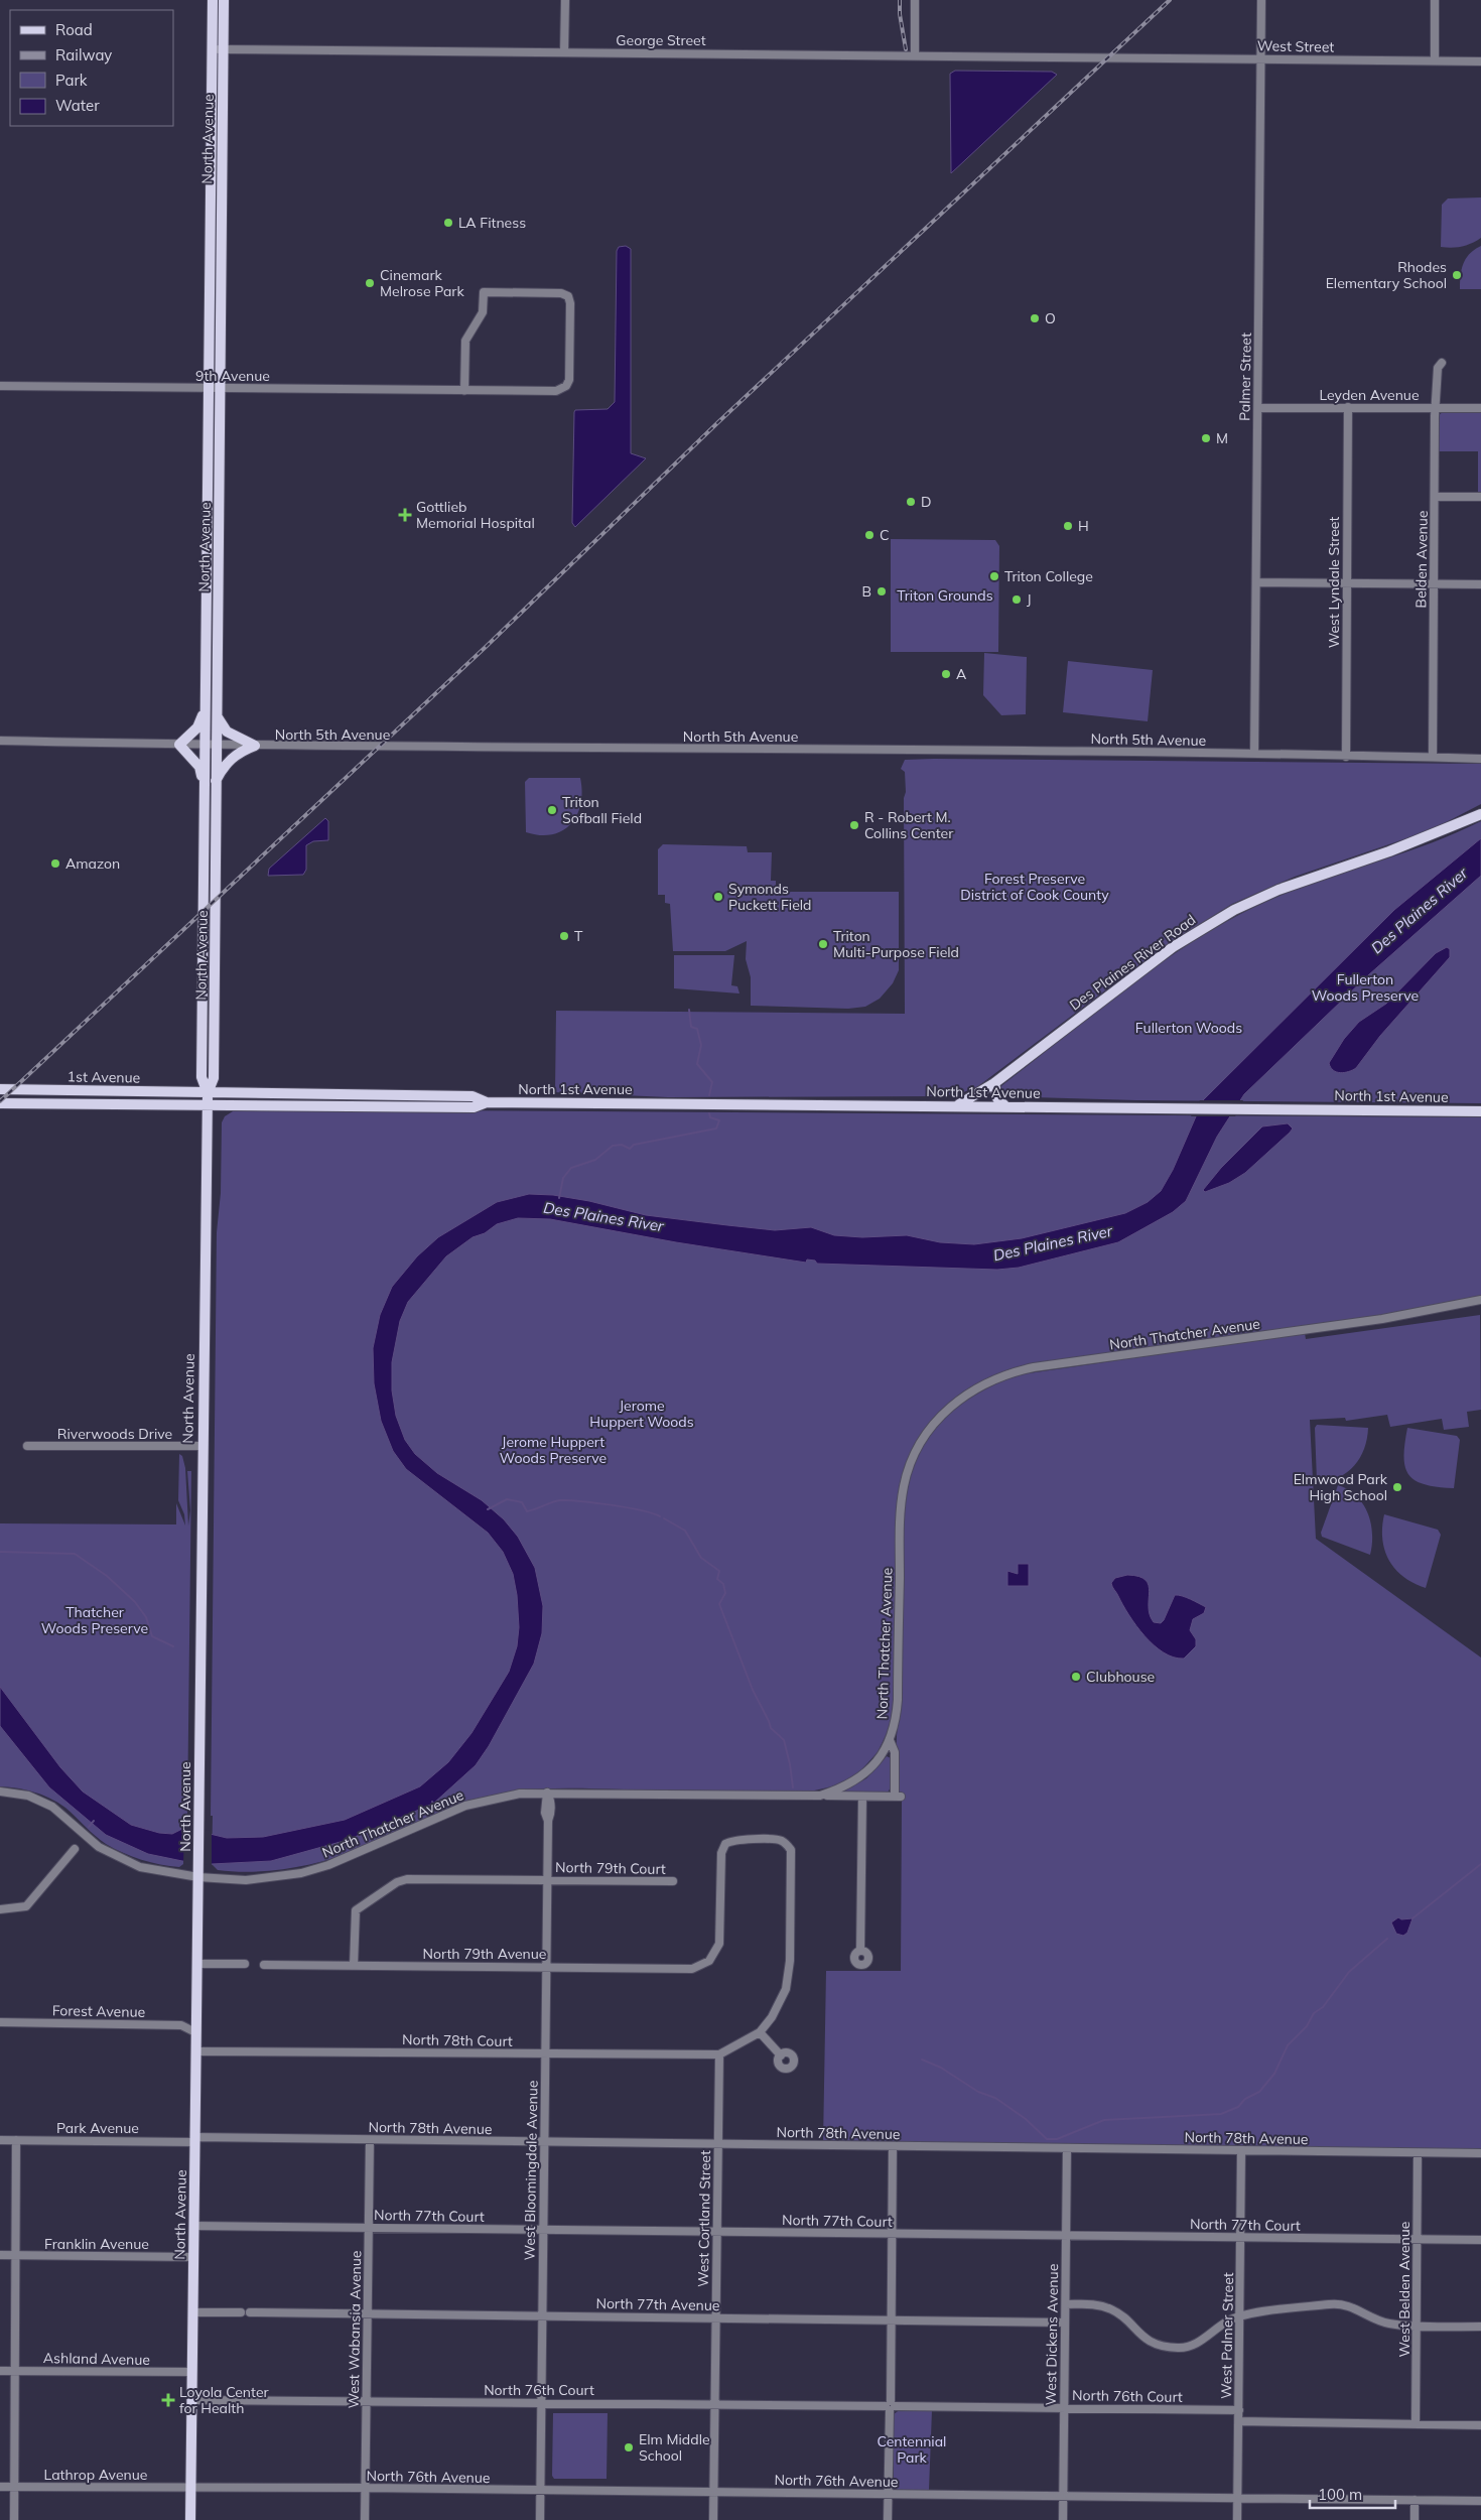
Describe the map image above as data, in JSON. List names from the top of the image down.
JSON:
{
  "streets": {
    "main road": [
      "North Avenue",
      "Des Plaines River Road",
      "1st Avenue",
      "North 1st Avenue"
    ],
    "street": [
      "George Street",
      "West Street",
      "9th Avenue",
      "Palmer Street",
      "Leyden Avenue",
      "Belden Avenue",
      "West Lyndale Street",
      "North 5th Avenue",
      "North Thatcher Avenue",
      "Riverwoods Drive",
      "North 79th Court",
      "North 79th Avenue",
      "Forest Avenue",
      "North 78th Court",
      "Park Avenue",
      "North 78th Avenue",
      "West Bloomingdale Avenue",
      "North 77th Court",
      "West Cortland Street",
      "Franklin Avenue",
      "West Belden Avenue",
      "North 77th Avenue",
      "West Wabansia Avenue",
      "West Dickens Avenue",
      "West Palmer Street",
      "Ashland Avenue",
      "North 76th Court",
      "Lathrop Avenue",
      "North 76th Avenue"
    ]
  },
  "crossings": [
    ["George Street", "West Street"],
    ["George Street", "North Avenue"],
    ["West Street", "Palmer Street"],
    ["North Avenue", "9th Avenue"],
    ["North Avenue", "North 5th Avenue"],
    ["North Avenue", "1st Avenue"],
    ["North Avenue", "North 1st Avenue"],
    ["North Avenue", "North Thatcher Avenue"],
    ["North Avenue", "Riverwoods Drive"],
    ["North Avenue", "Forest Avenue"],
    ["North Avenue", "North 78th Court"],
    ["North Avenue", "Park Avenue"],
    ["North Avenue", "North 78th Avenue"],
    ["North Avenue", "North 77th Court"],
    ["North Avenue", "Franklin Avenue"],
    ["North Avenue", "Ashland Avenue"],
    ["North Avenue", "North 76th Court"],
    ["North Avenue", "Lathrop Avenue"],
    ["North Avenue", "North 76th Avenue"],
    ["Palmer Street", "Leyden Avenue"],
    ["Palmer Street", "North 5th Avenue"],
    ["Leyden Avenue", "Belden Avenue"],
    ["Leyden Avenue", "West Lyndale Street"],
    ["Belden Avenue", "North 5th Avenue"],
    ["West Lyndale Street", "North 5th Avenue"],
    ["Des Plaines River Road", "North 1st Avenue"],
    ["1st Avenue", "North 1st Avenue"],
    ["North Thatcher Avenue", "West Bloomingdale Avenue"],
    ["North 79th Court", "North 79th Avenue"],
    ["North 79th Court", "West Bloomingdale Avenue"],
    ["North 79th Avenue", "West Bloomingdale Avenue"],
    ["North 78th Court", "West Bloomingdale Avenue"],
    ["North 78th Court", "West Cortland Street"],
    ["Park Avenue", "North 78th Avenue"],
    ["North 78th Avenue", "West Bloomingdale Avenue"],
    ["North 78th Avenue", "West Cortland Street"],
    ["North 78th Avenue", "West Belden Avenue"],
    ["North 78th Avenue", "West Wabansia Avenue"],
    ["North 78th Avenue", "West Dickens Avenue"],
    ["North 78th Avenue", "West Palmer Street"],
    ["West Bloomingdale Avenue", "North 77th Court"],
    ["West Bloomingdale Avenue", "North 77th Avenue"],
    ["West Bloomingdale Avenue", "North 76th Court"],
    ["West Bloomingdale Avenue", "North 76th Avenue"],
    ["North 77th Court", "West Cortland Street"],
    ["North 77th Court", "West Belden Avenue"],
    ["North 77th Court", "West Wabansia Avenue"],
    ["North 77th Court", "West Dickens Avenue"],
    ["North 77th Court", "West Palmer Street"],
    ["West Cortland Street", "North 77th Avenue"],
    ["West Cortland Street", "North 76th Court"],
    ["West Cortland Street", "North 76th Avenue"],
    ["North 77th Avenue", "West Wabansia Avenue"],
    ["North 77th Avenue", "West Dickens Avenue"],
    ["West Wabansia Avenue", "North 76th Court"],
    ["West Wabansia Avenue", "North 76th Avenue"],
    ["West Dickens Avenue", "North 76th Court"],
    ["West Dickens Avenue", "North 76th Avenue"],
    ["West Palmer Street", "North 76th Court"],
    ["West Palmer Street", "North 76th Avenue"],
    ["Lathrop Avenue", "North 76th Avenue"]
  ],
  "water": ["Des Plaines River"],
  "parks": [
    "Triton Grounds",
    "Forest Preserve District of Cook County",
    "Fullerton Woods Preserve",
    "Fullerton Woods",
    "Jerome Huppert Woods",
    "Jerome Huppert Woods Preserve",
    "Thatcher Woods Preserve",
    "Centennial Park"
  ],
  "places": {
    "other": [
      "LA Fitness",
      "Rhodes Elementary School",
      "Cinemark Melrose Park",
      "O",
      "M",
      "D",
      "H",
      "C",
      "Triton College",
      "B",
      "J",
      "A",
      "Triton Sofball Field",
      "R - Robert M. Collins Center",
      "Amazon",
      "Symonds Puckett Field",
      "T",
      "Triton Multi-Purpose Field",
      "Elmwood Park High School",
      "Clubhouse",
      "Elm Middle School"
    ],
    "health": ["Gottlieb Memorial Hospital", "Loyola Center for Health"]
  },
  "legend": [
    "Road",
    "Railway",
    "Park",
    "Water"
  ],
  "scale_bar": "100 m"
}
